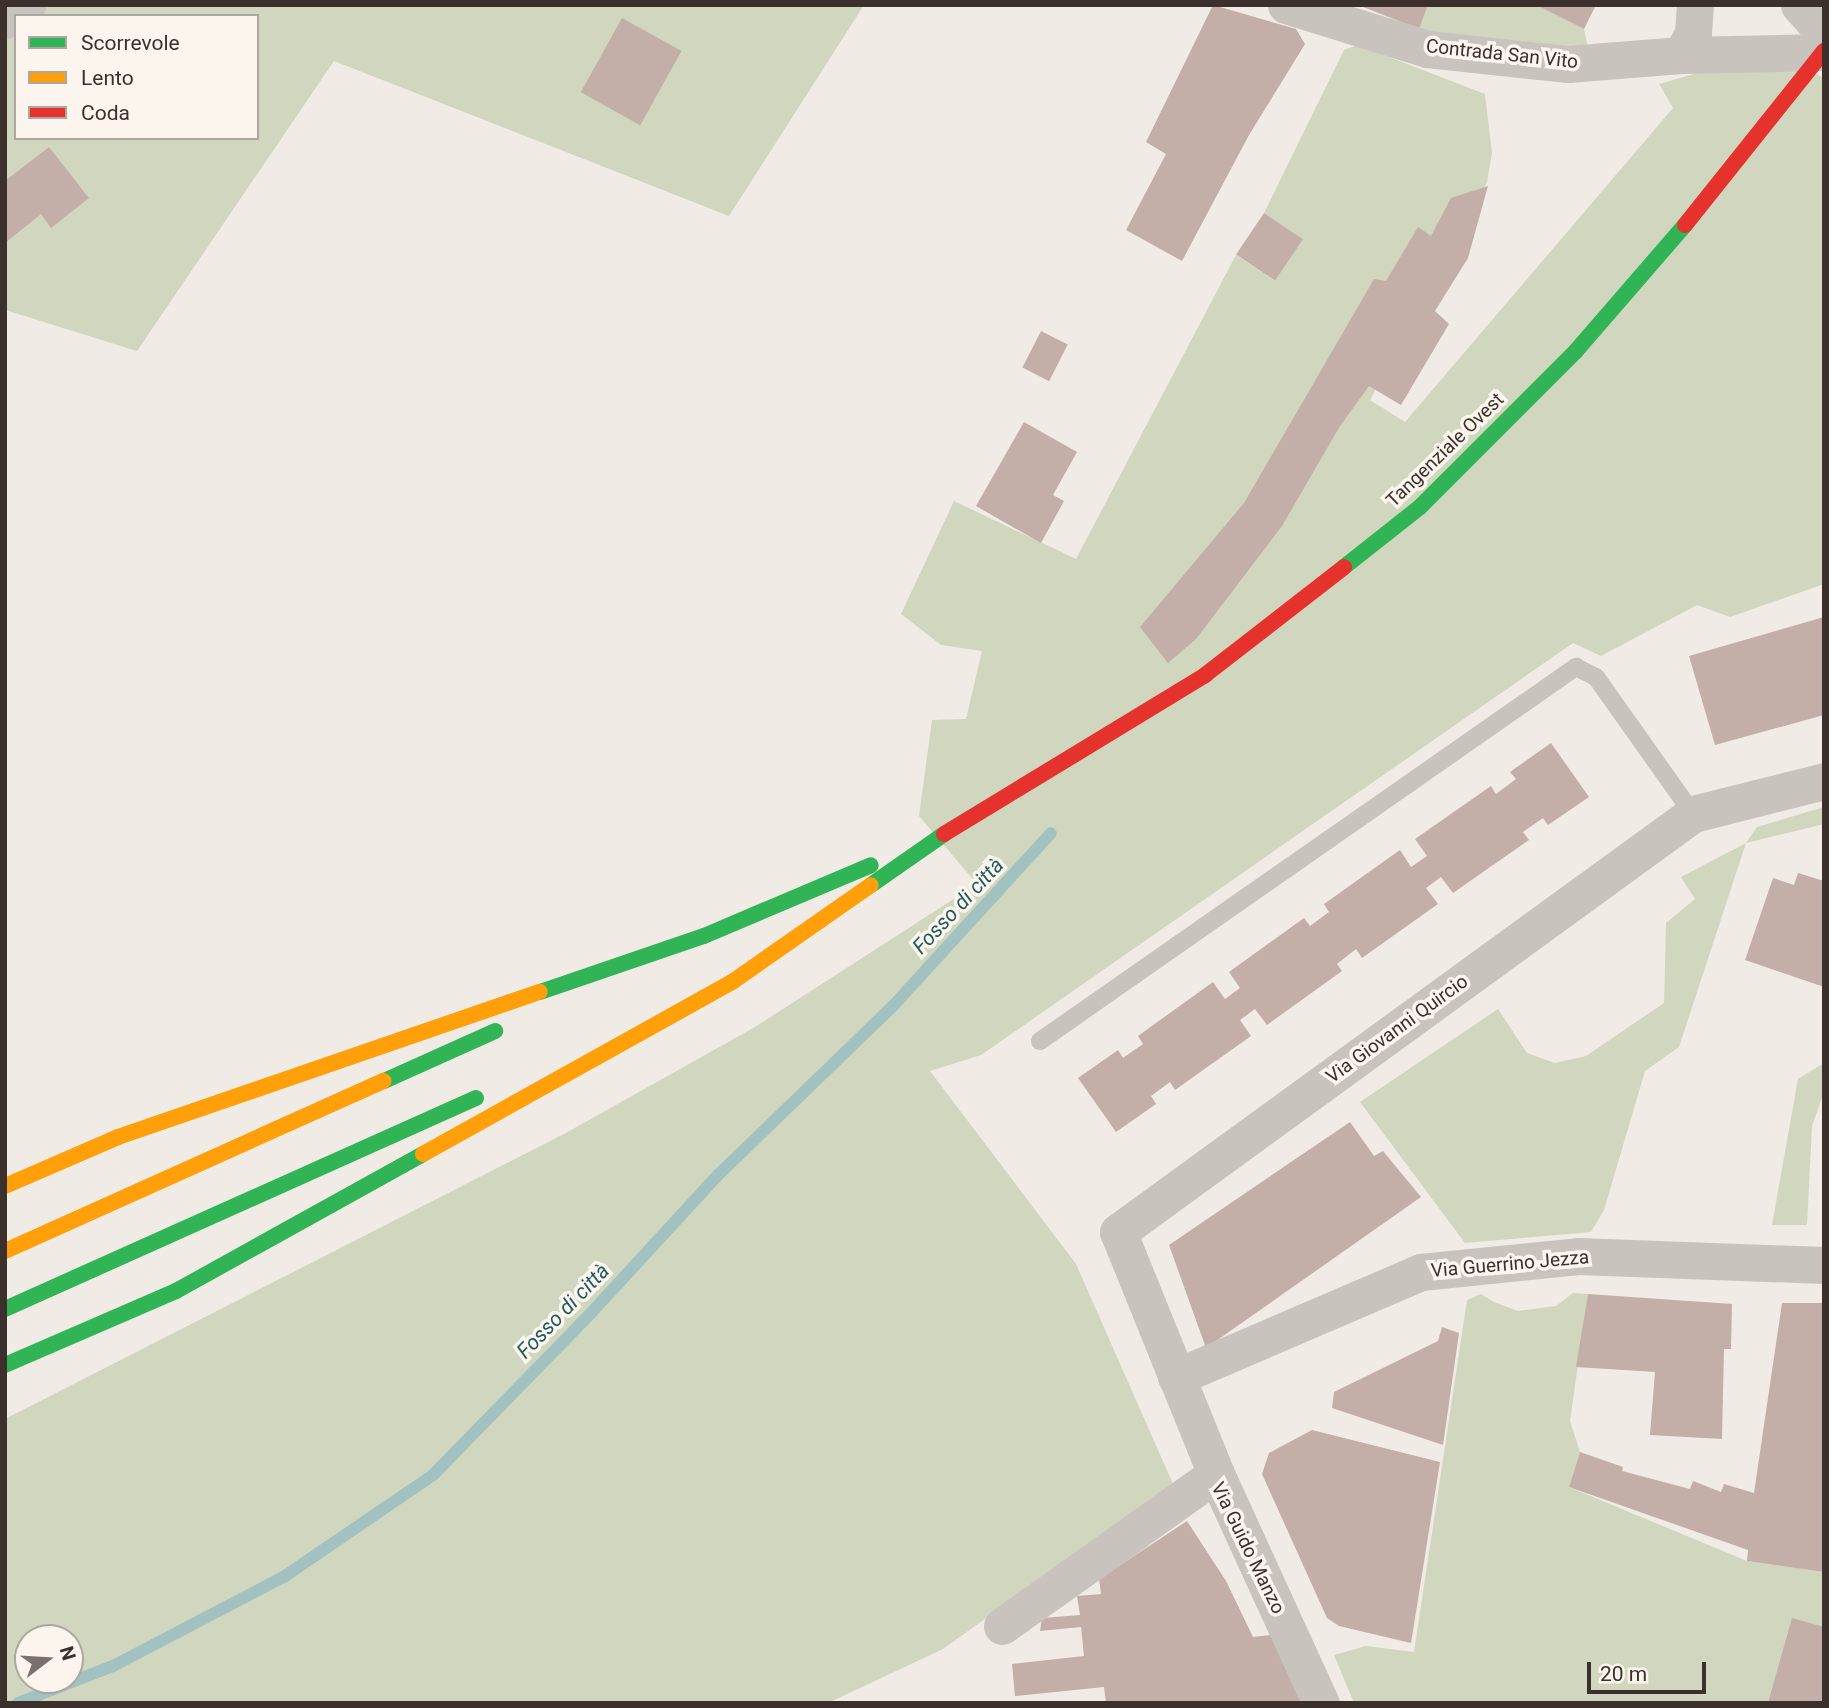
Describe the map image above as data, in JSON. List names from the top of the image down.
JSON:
{
  "streets": {
    "main road": ["Tangenziale Ovest"],
    "street": [
      "Contrada San Vito",
      "Via Giovanni Quircio",
      "Via Guerrino Jezza",
      "Via Guido Manzo"
    ]
  },
  "crossings": [
    ["Contrada San Vito", "Tangenziale Ovest"],
    ["Via Giovanni Quircio", "Via Guerrino Jezza"]
  ],
  "water": ["Fosso di città"],
  "legend": ["Scorrevole", "Lento", "Coda"],
  "scale_bar": "20 m",
  "north": "right"
}
